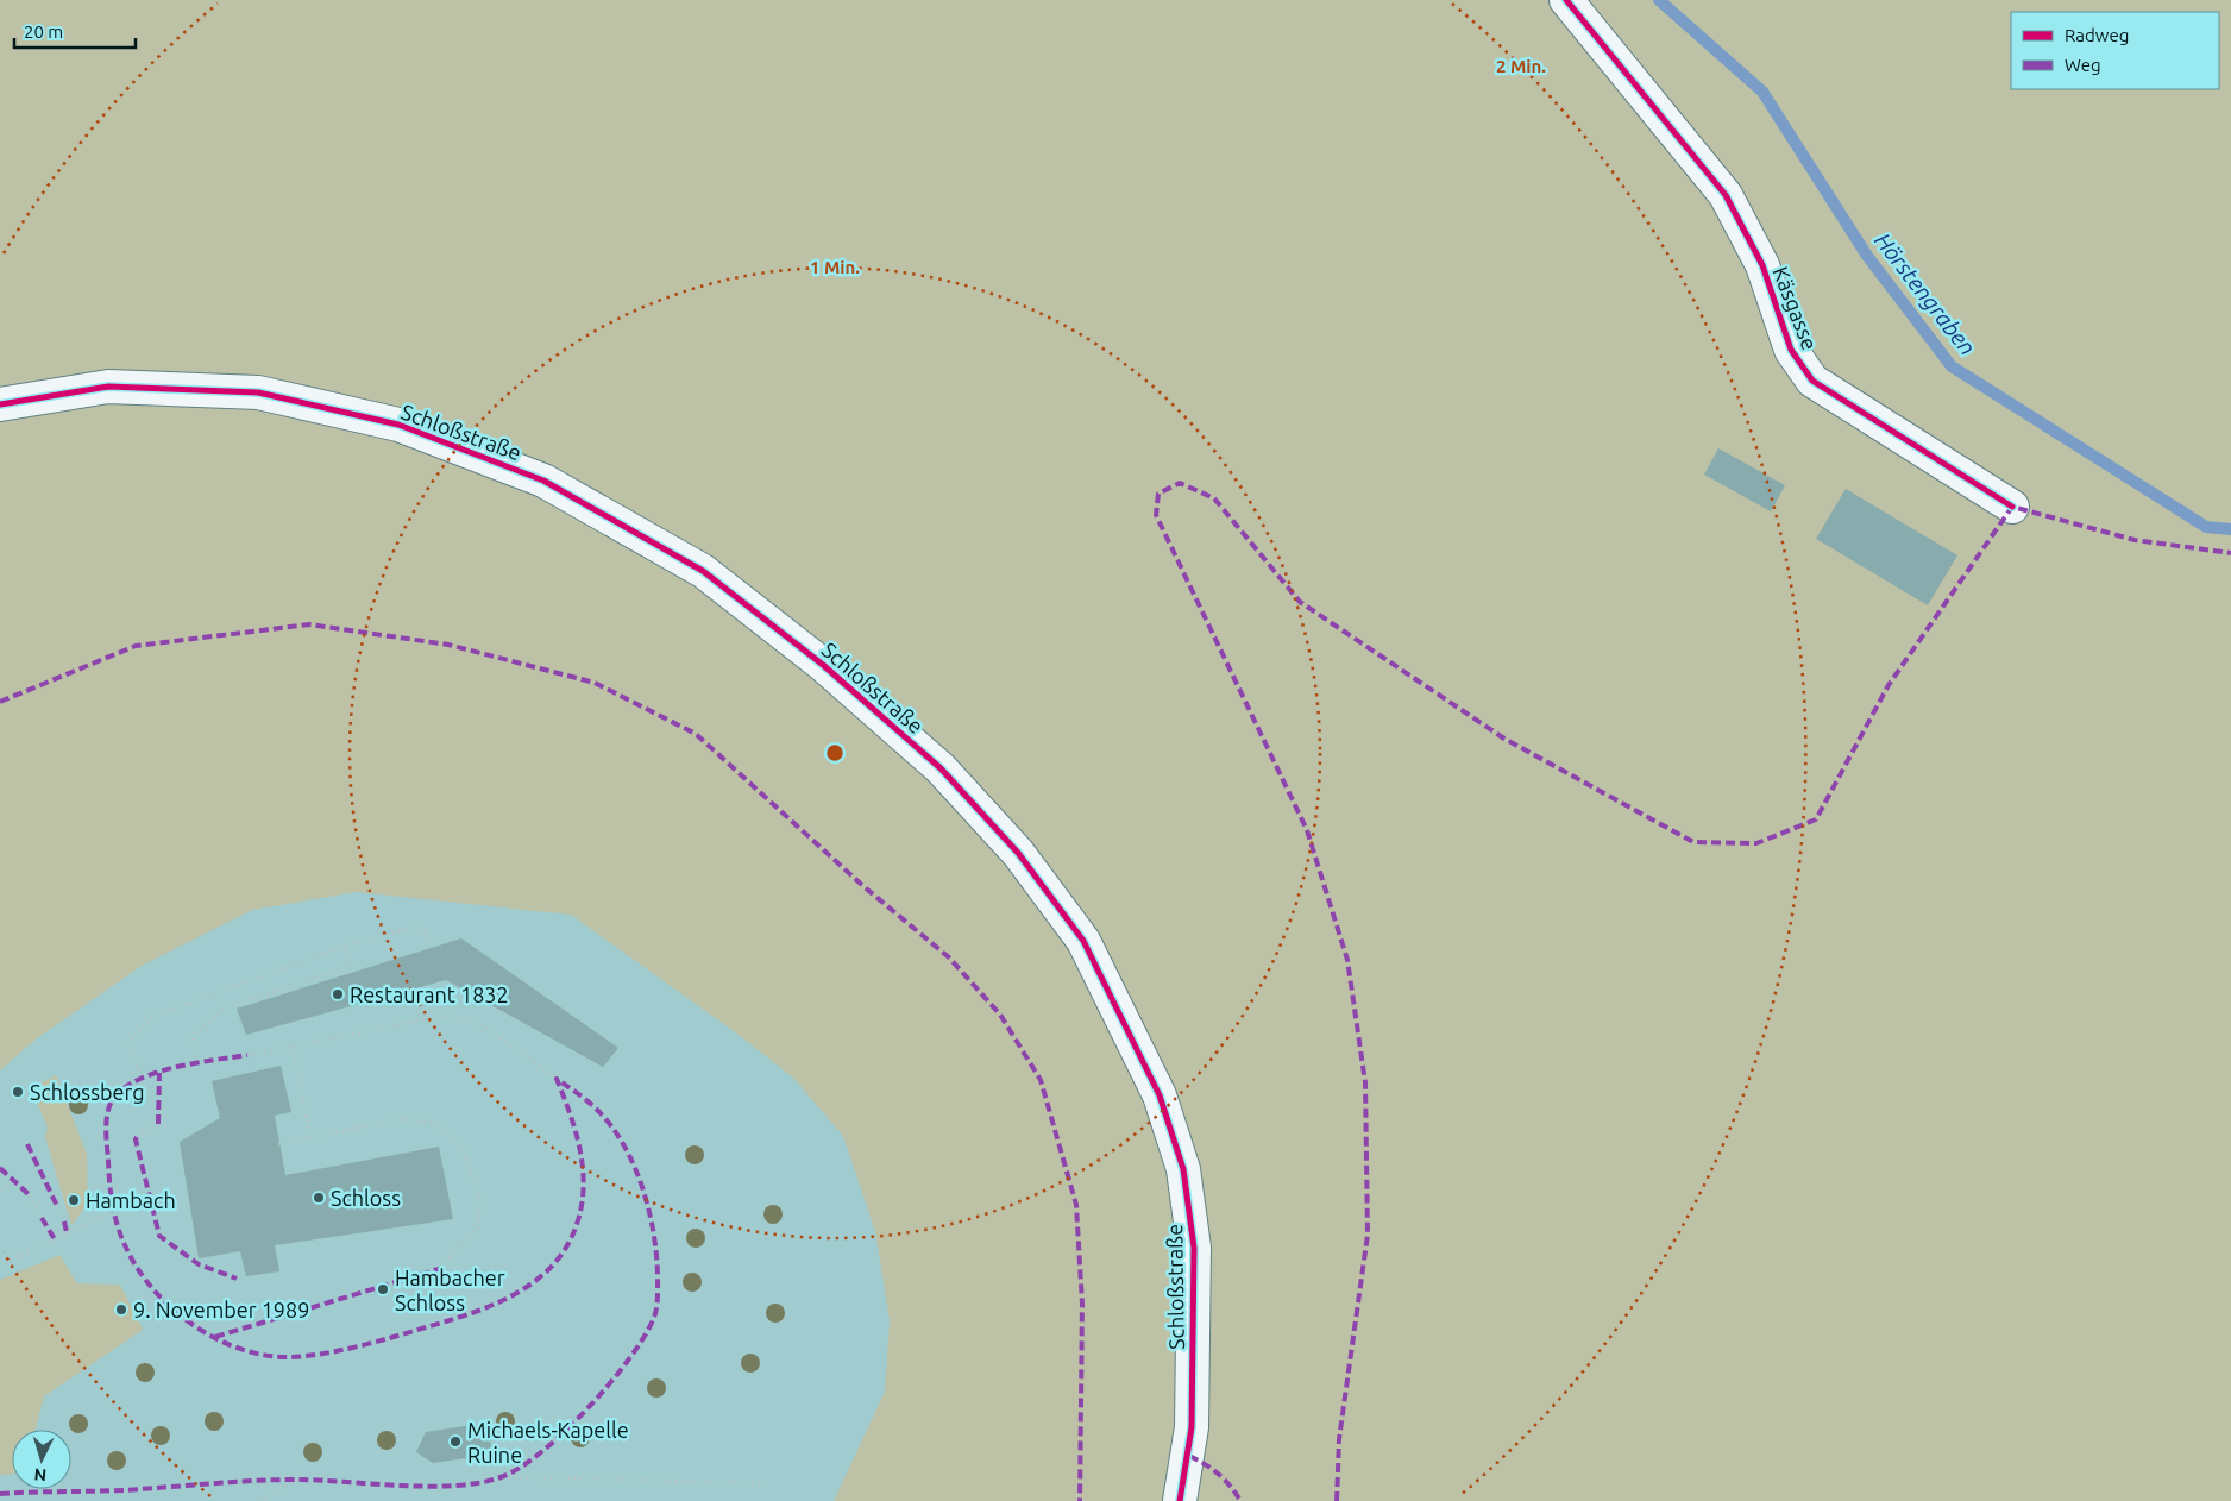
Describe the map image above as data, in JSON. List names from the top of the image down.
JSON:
{
  "streets": {
    "street": ["Käsgasse", "Schloßstraße"]
  },
  "water": ["Hörstengraben"],
  "places": [
    "Restaurant 1832",
    "Schlossberg",
    "Schloss",
    "Hambach",
    "Hambacher Schloss",
    "9. November 1989",
    "Michaels-Kapelle Ruine"
  ],
  "legend": ["Radweg", "Weg"],
  "scale_bar": "20 m",
  "north": "bottom",
  "rings": ["2 Min.", "1 Min."]
}
